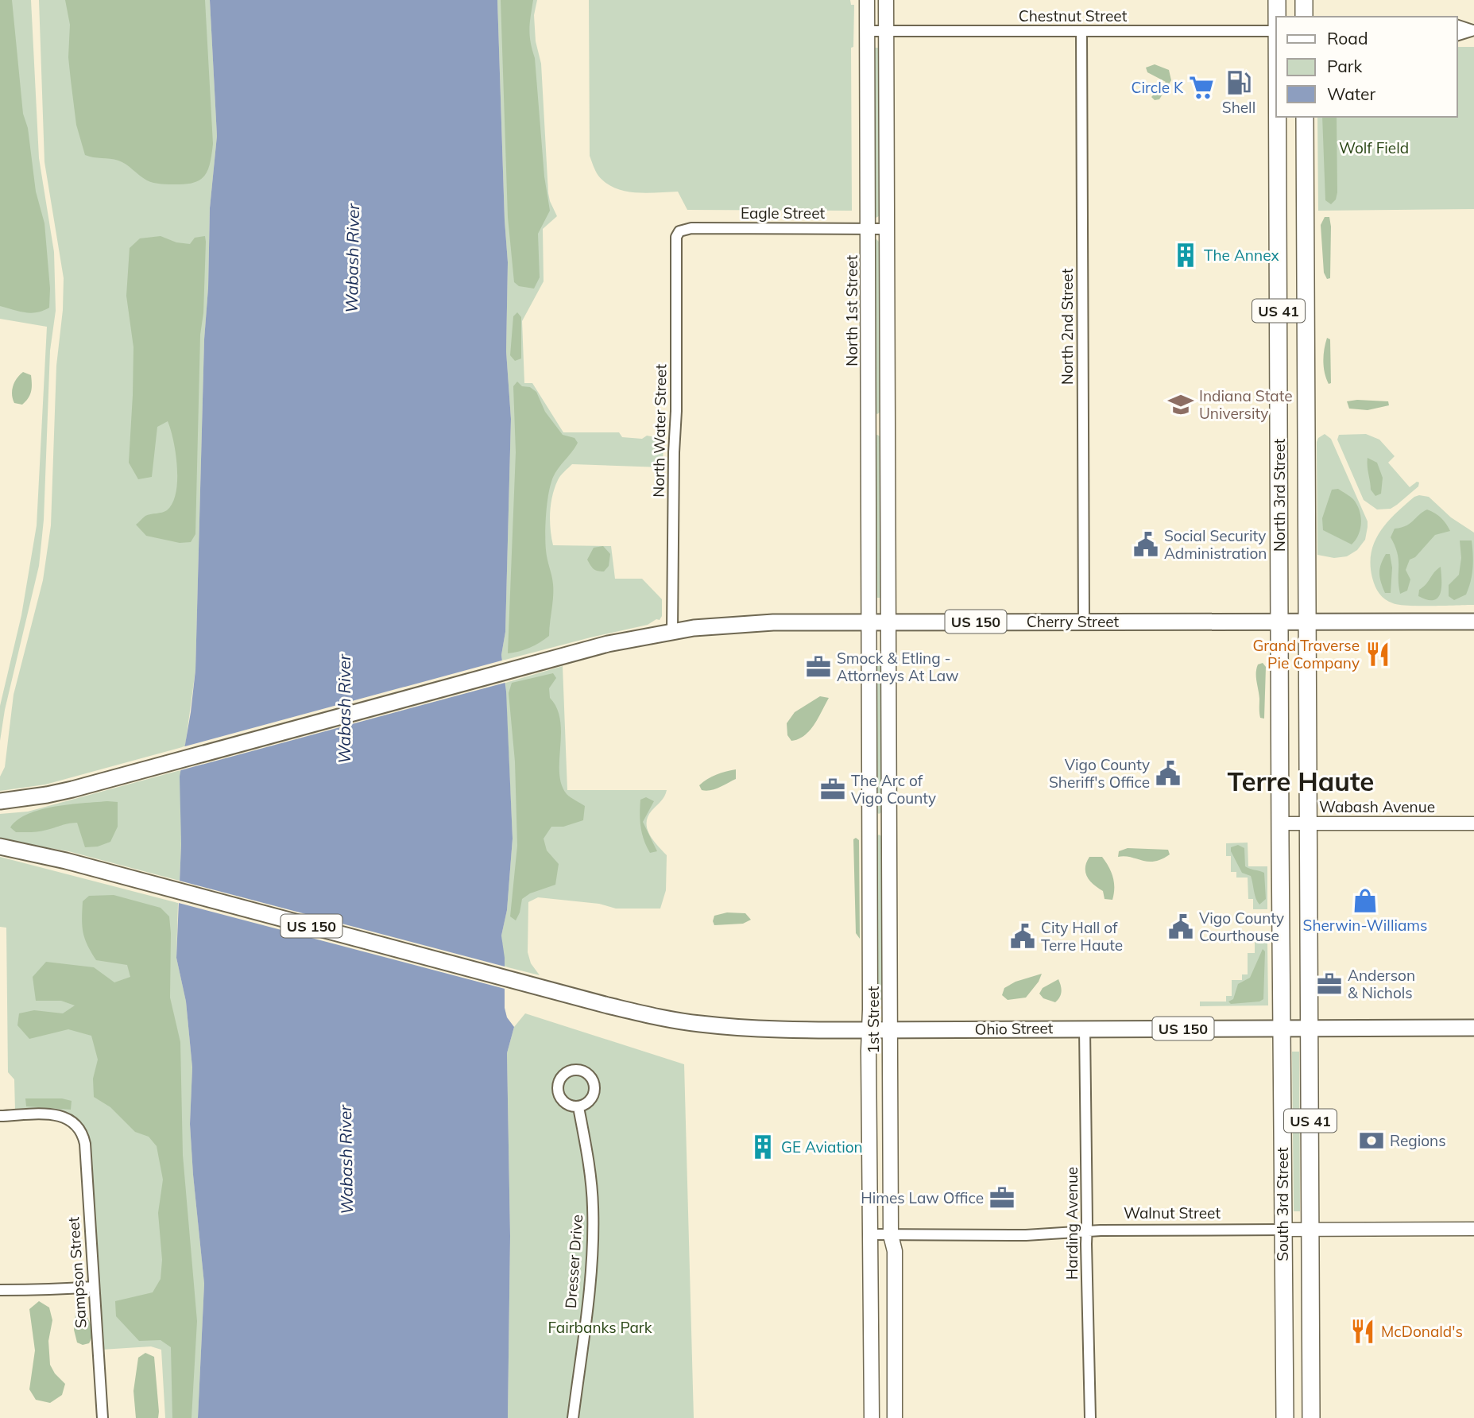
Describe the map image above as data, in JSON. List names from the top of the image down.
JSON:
{
  "streets": {
    "highway": ["US 41", "North 3rd Street", "South 3rd Street"],
    "main road": [
      "North 1st Street",
      "US 150",
      "Cherry Street",
      "1st Street",
      "Ohio Street"
    ],
    "street": [
      "Chestnut Street",
      "Eagle Street",
      "North 2nd Street",
      "North Water Street",
      "Wabash Avenue",
      "Walnut Street",
      "Harding Avenue",
      "Dresser Drive",
      "Sampson Street"
    ]
  },
  "crossings": [
    ["Chestnut Street", "North 1st Street"],
    ["Chestnut Street", "North 2nd Street"],
    ["Eagle Street", "North 1st Street"],
    ["Eagle Street", "North Water Street"],
    ["North 1st Street", "Cherry Street"],
    ["North 1st Street", "1st Street"],
    ["North 2nd Street", "Cherry Street"],
    ["North Water Street", "US 150"],
    ["North Water Street", "Cherry Street"],
    ["North 3rd Street", "Cherry Street"],
    ["North 3rd Street", "Wabash Avenue"],
    ["North 3rd Street", "South 3rd Street"],
    ["US 150", "Cherry Street"],
    ["Cherry Street", "1st Street"],
    ["Wabash Avenue", "South 3rd Street"],
    ["1st Street", "Ohio Street"],
    ["1st Street", "Walnut Street"],
    ["Ohio Street", "South 3rd Street"],
    ["Ohio Street", "Harding Avenue"],
    ["South 3rd Street", "Walnut Street"],
    ["Walnut Street", "Harding Avenue"]
  ],
  "districts": ["Terre Haute"],
  "water": ["Wabash River"],
  "parks": ["Wolf Field", "Fairbanks Park"],
  "places": {
    "fuel station": ["Shell"],
    "supermarket": ["Circle K"],
    "building": ["The Annex", "GE Aviation"],
    "school or university": ["Indiana State University"],
    "public building": [
      "Social Security Administration",
      "Vigo County Sheriff's Office",
      "Vigo County Courthouse",
      "City Hall of Terre Haute"
    ],
    "restaurant": ["Grand Traverse Pie Company", "McDonald's"],
    "office": [
      "Smock & Etling - Attorneys At Law",
      "The Arc of Vigo County",
      "Anderson & Nichols",
      "Himes Law Office"
    ],
    "shop": ["Sherwin-Williams"],
    "bank": ["Regions"]
  },
  "legend": ["Road", "Park", "Water"]
}
